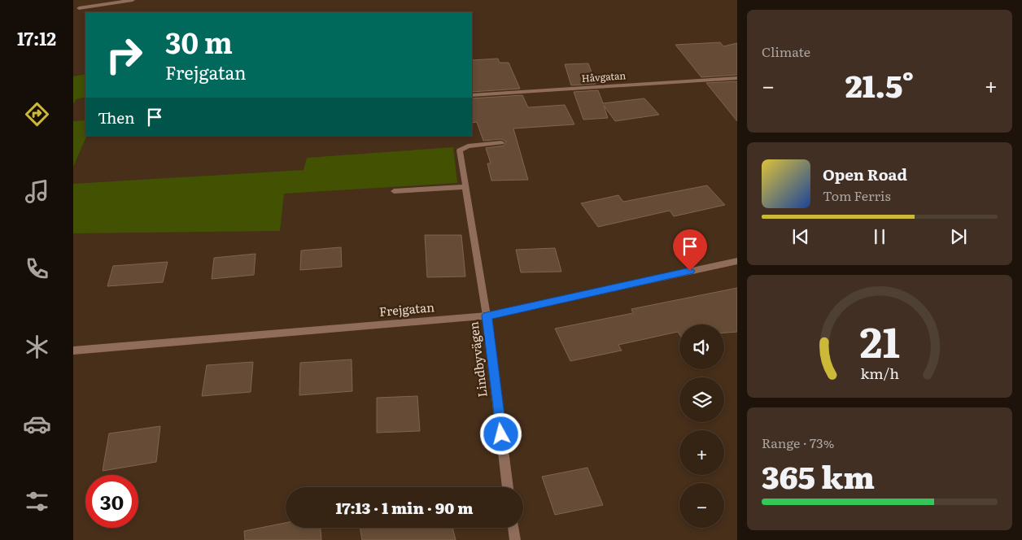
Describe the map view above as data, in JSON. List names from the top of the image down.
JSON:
{
  "streets": {
    "street": ["Håvgatan", "Frejgatan", "Lindbyvägen"]
  },
  "crossings": [
    ["Frejgatan", "Lindbyvägen"]
  ],
  "page": {
    "tabs": "17:12",
    "tile": [
      "Climate",
      ["Range · 73%", "365 km"]
    ],
    "turn": ["30 m", "Frejgatan"],
    "heat": ["−", "21.5°", "+"],
    "then": "Then",
    "song": ["Open Road", "Tom Ferris"],
    "map_buttons": ["+", "−"],
    "limit": "30",
    "trip": "17:13 · 1 min · 90 m",
    "gauge": ["21", "km/h"]
  }
}
